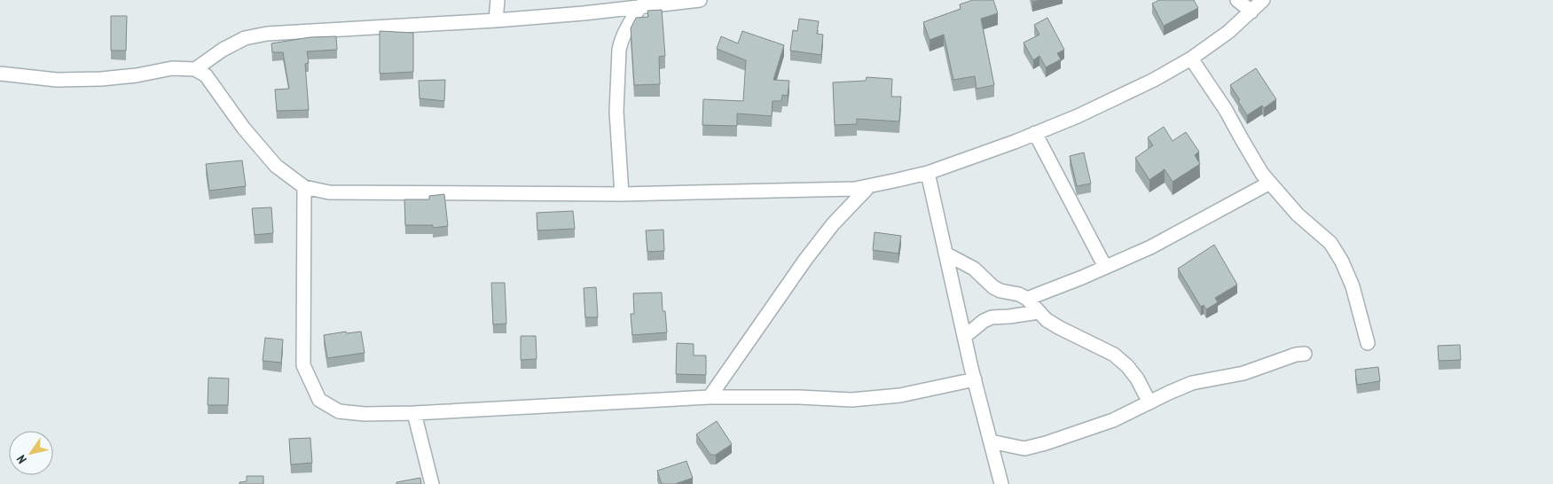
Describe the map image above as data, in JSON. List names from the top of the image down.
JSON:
{
  "north": "bottom left"
}
